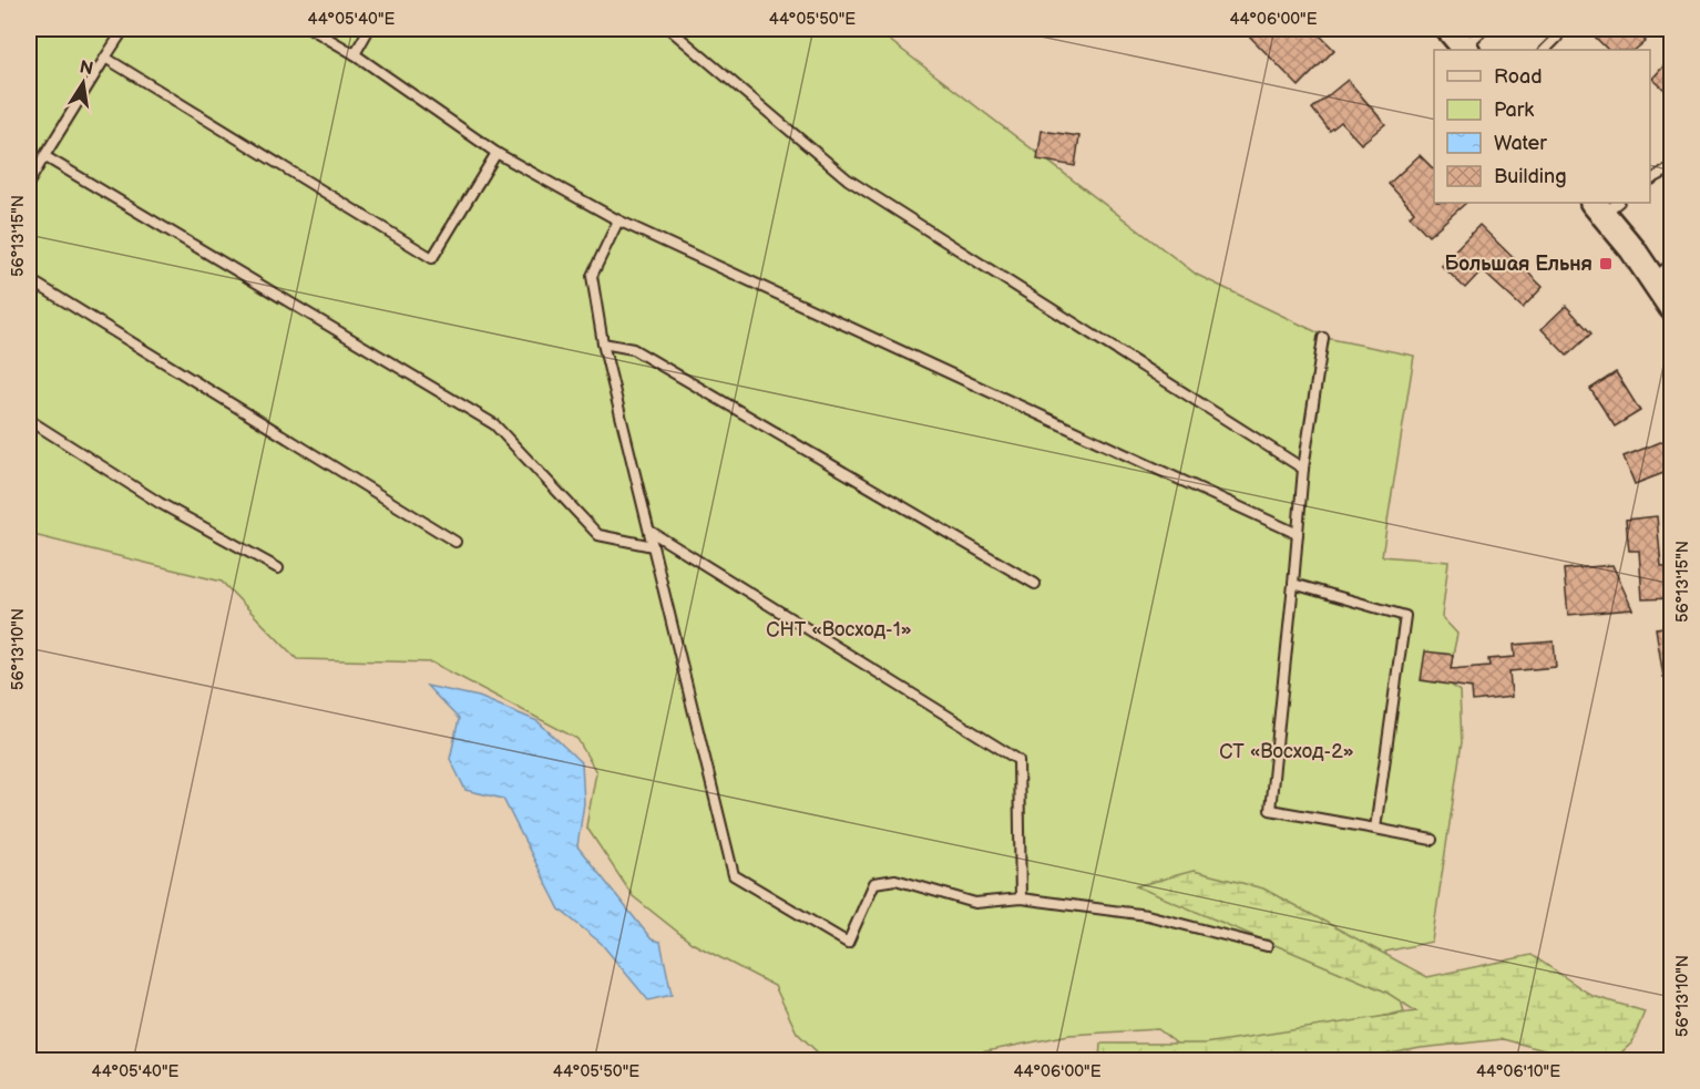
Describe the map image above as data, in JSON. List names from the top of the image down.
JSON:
{
  "parks": ["СНТ «Восход-1»", "СТ «Восход-2»"],
  "places": {
    "transit": ["Большая Ельня"]
  },
  "legend": [
    "Road",
    "Park",
    "Water",
    "Building"
  ],
  "north": "top",
  "coordinates": [
    "44°05'40\"E",
    "44°05'50\"E",
    "44°06'00\"E",
    "56°13'15\"N",
    "56°13'10\"N",
    "44°06'10\"E"
  ]
}
